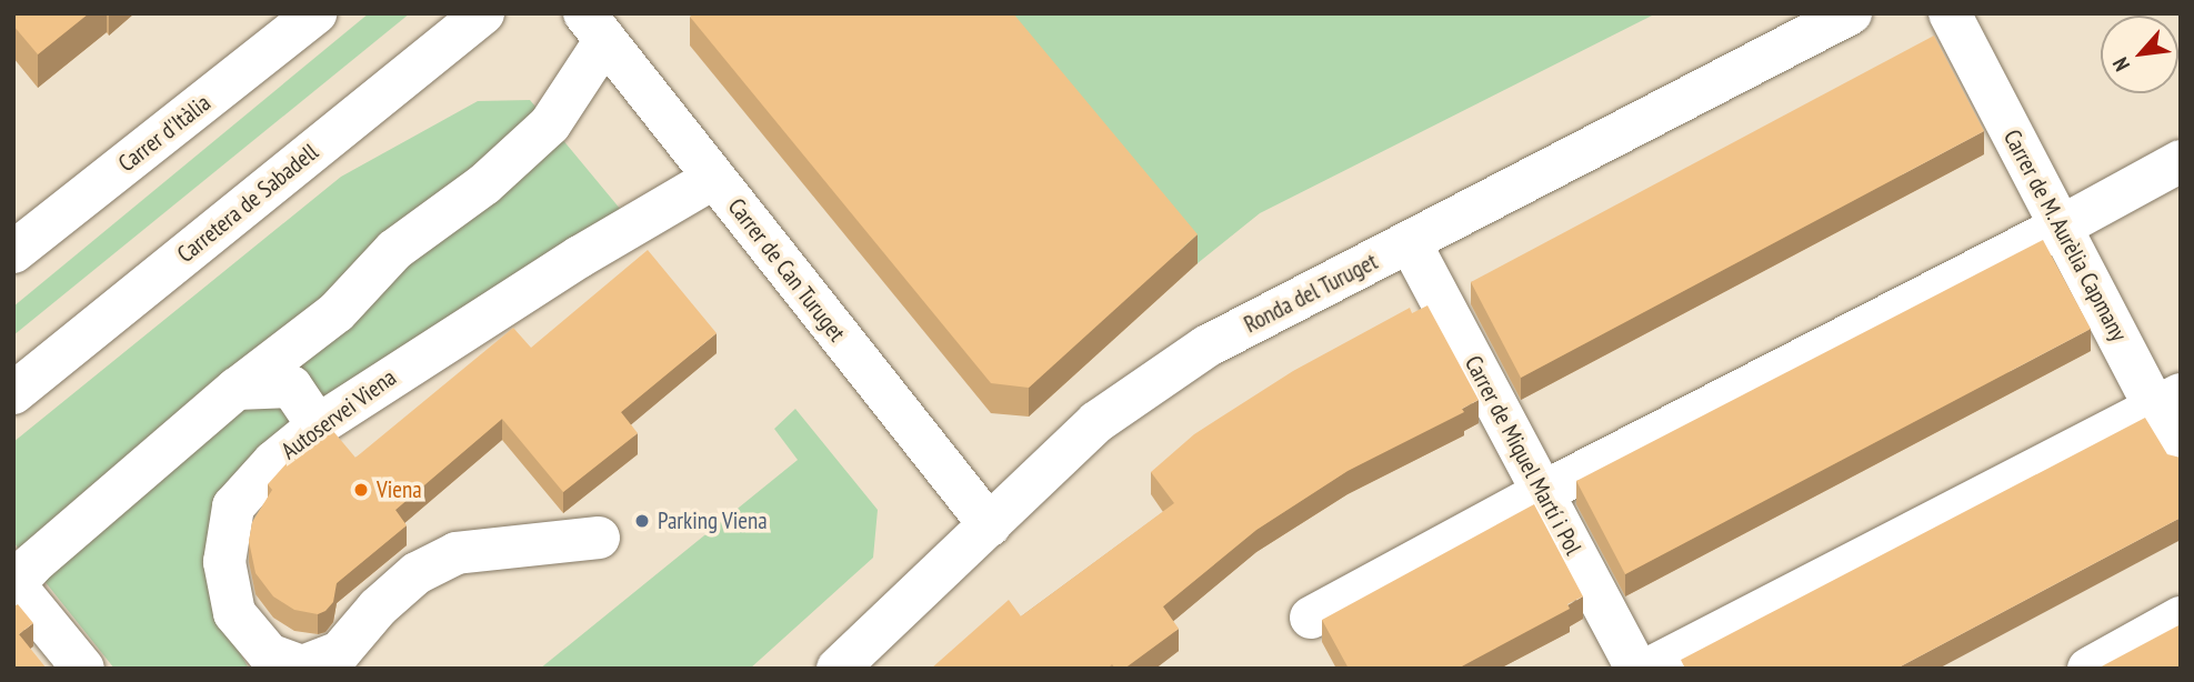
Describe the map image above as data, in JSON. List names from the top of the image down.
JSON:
{
  "streets": {
    "street": [
      "Carrer d'Itàlia",
      "Carretera de Sabadell",
      "Carrer de M. Aurèlia Capmany",
      "Carrer de Can Turuget",
      "Ronda del Turuget",
      "Autoservei Viena",
      "Carrer de Miquel Martí i Pol"
    ]
  },
  "crossings": [
    ["Carrer de Can Turuget", "Ronda del Turuget"],
    ["Carrer de Can Turuget", "Autoservei Viena"],
    ["Ronda del Turuget", "Carrer de Miquel Martí i Pol"]
  ],
  "places": ["Viena", "Parking Viena"],
  "north": "bottom left"
}
